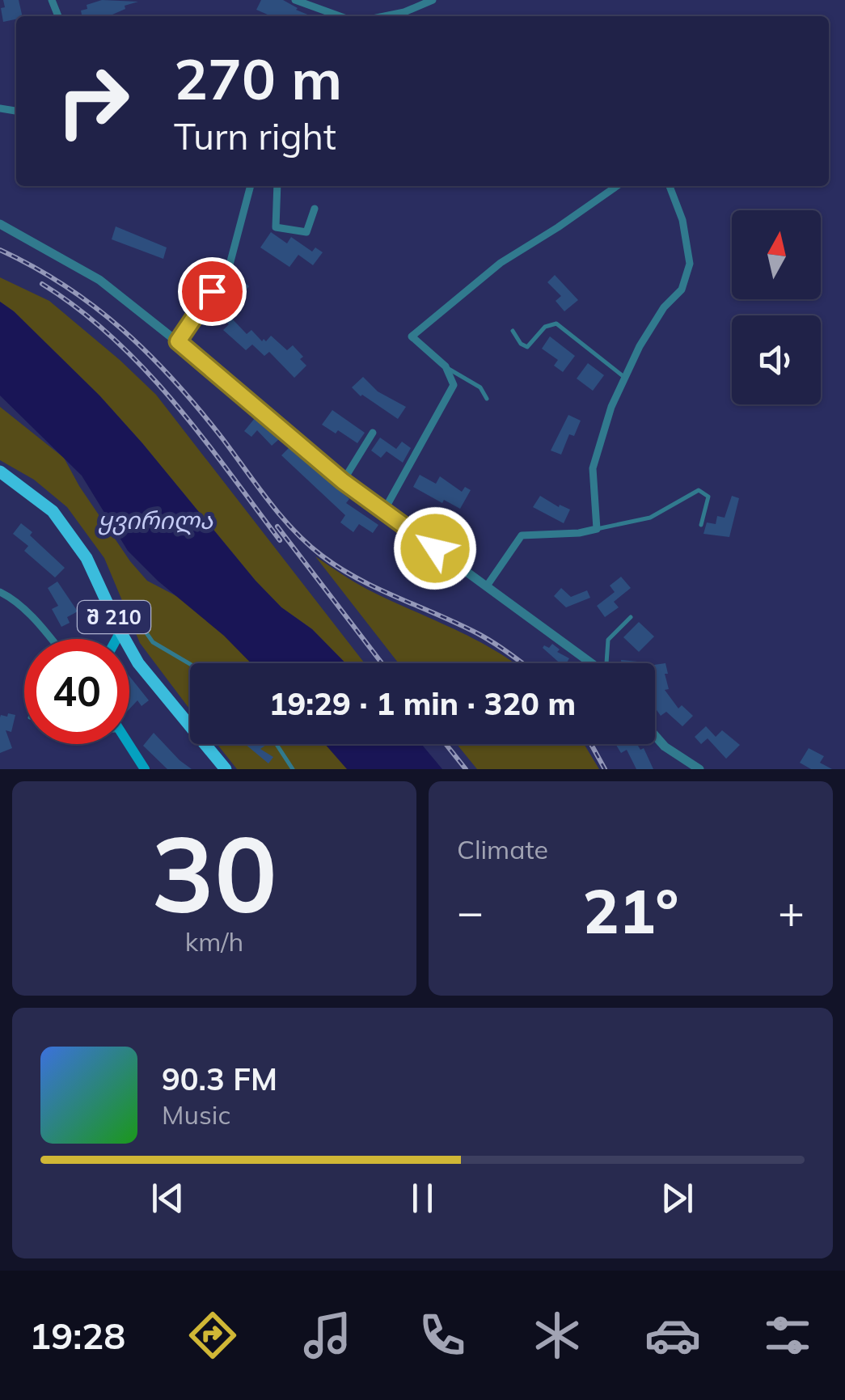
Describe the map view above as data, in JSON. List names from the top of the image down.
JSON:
{
  "streets": {
    "main road": ["შ 210"]
  },
  "water": ["ყვირილა"],
  "north": "top",
  "page": {
    "turn": ["270 m", "Turn right"],
    "limit": "40",
    "trip": "19:29 · 1 min · 320 m",
    "tile": [
      ["30", "km/h"],
      "Climate"
    ],
    "heat": ["−", "21°", "+"],
    "song": ["90.3 FM", "Music"],
    "tabs": "19:28"
  }
}
